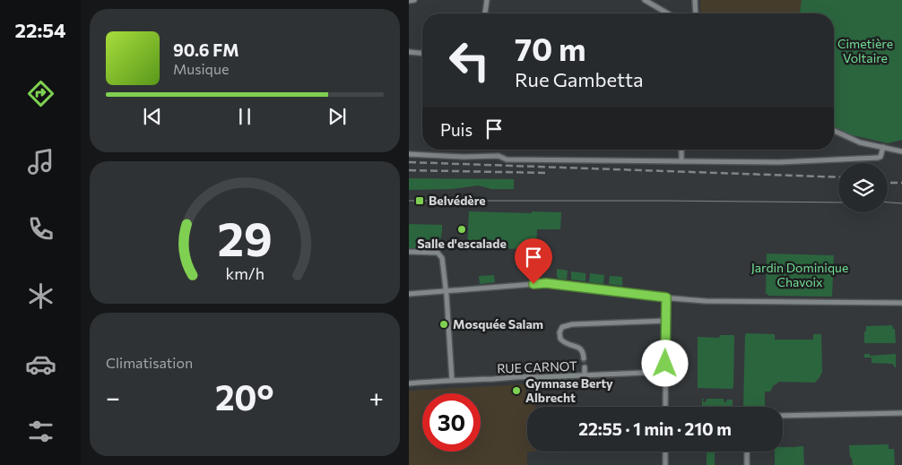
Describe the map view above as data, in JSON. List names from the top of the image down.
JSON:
{
  "streets": {
    "street": ["RUE CARNOT"]
  },
  "parks": ["Cimetière Voltaire", "Jardin Dominique Chavoix"],
  "places": {
    "transit": ["Belvédère"],
    "other": ["Salle d'escalade", "Mosquée Salam", "Gymnase Berty Albrecht"]
  },
  "page": {
    "tabs": "22:54",
    "turn": ["70 m", "Rue Gambetta"],
    "song": ["90.6 FM", "Musique"],
    "then": "Puis",
    "tile": "Climatisation",
    "heat": ["−", "20°", "+"],
    "limit": "30",
    "trip": "22:55 · 1 min · 210 m",
    "gauge": ["29", "km/h"]
  }
}
